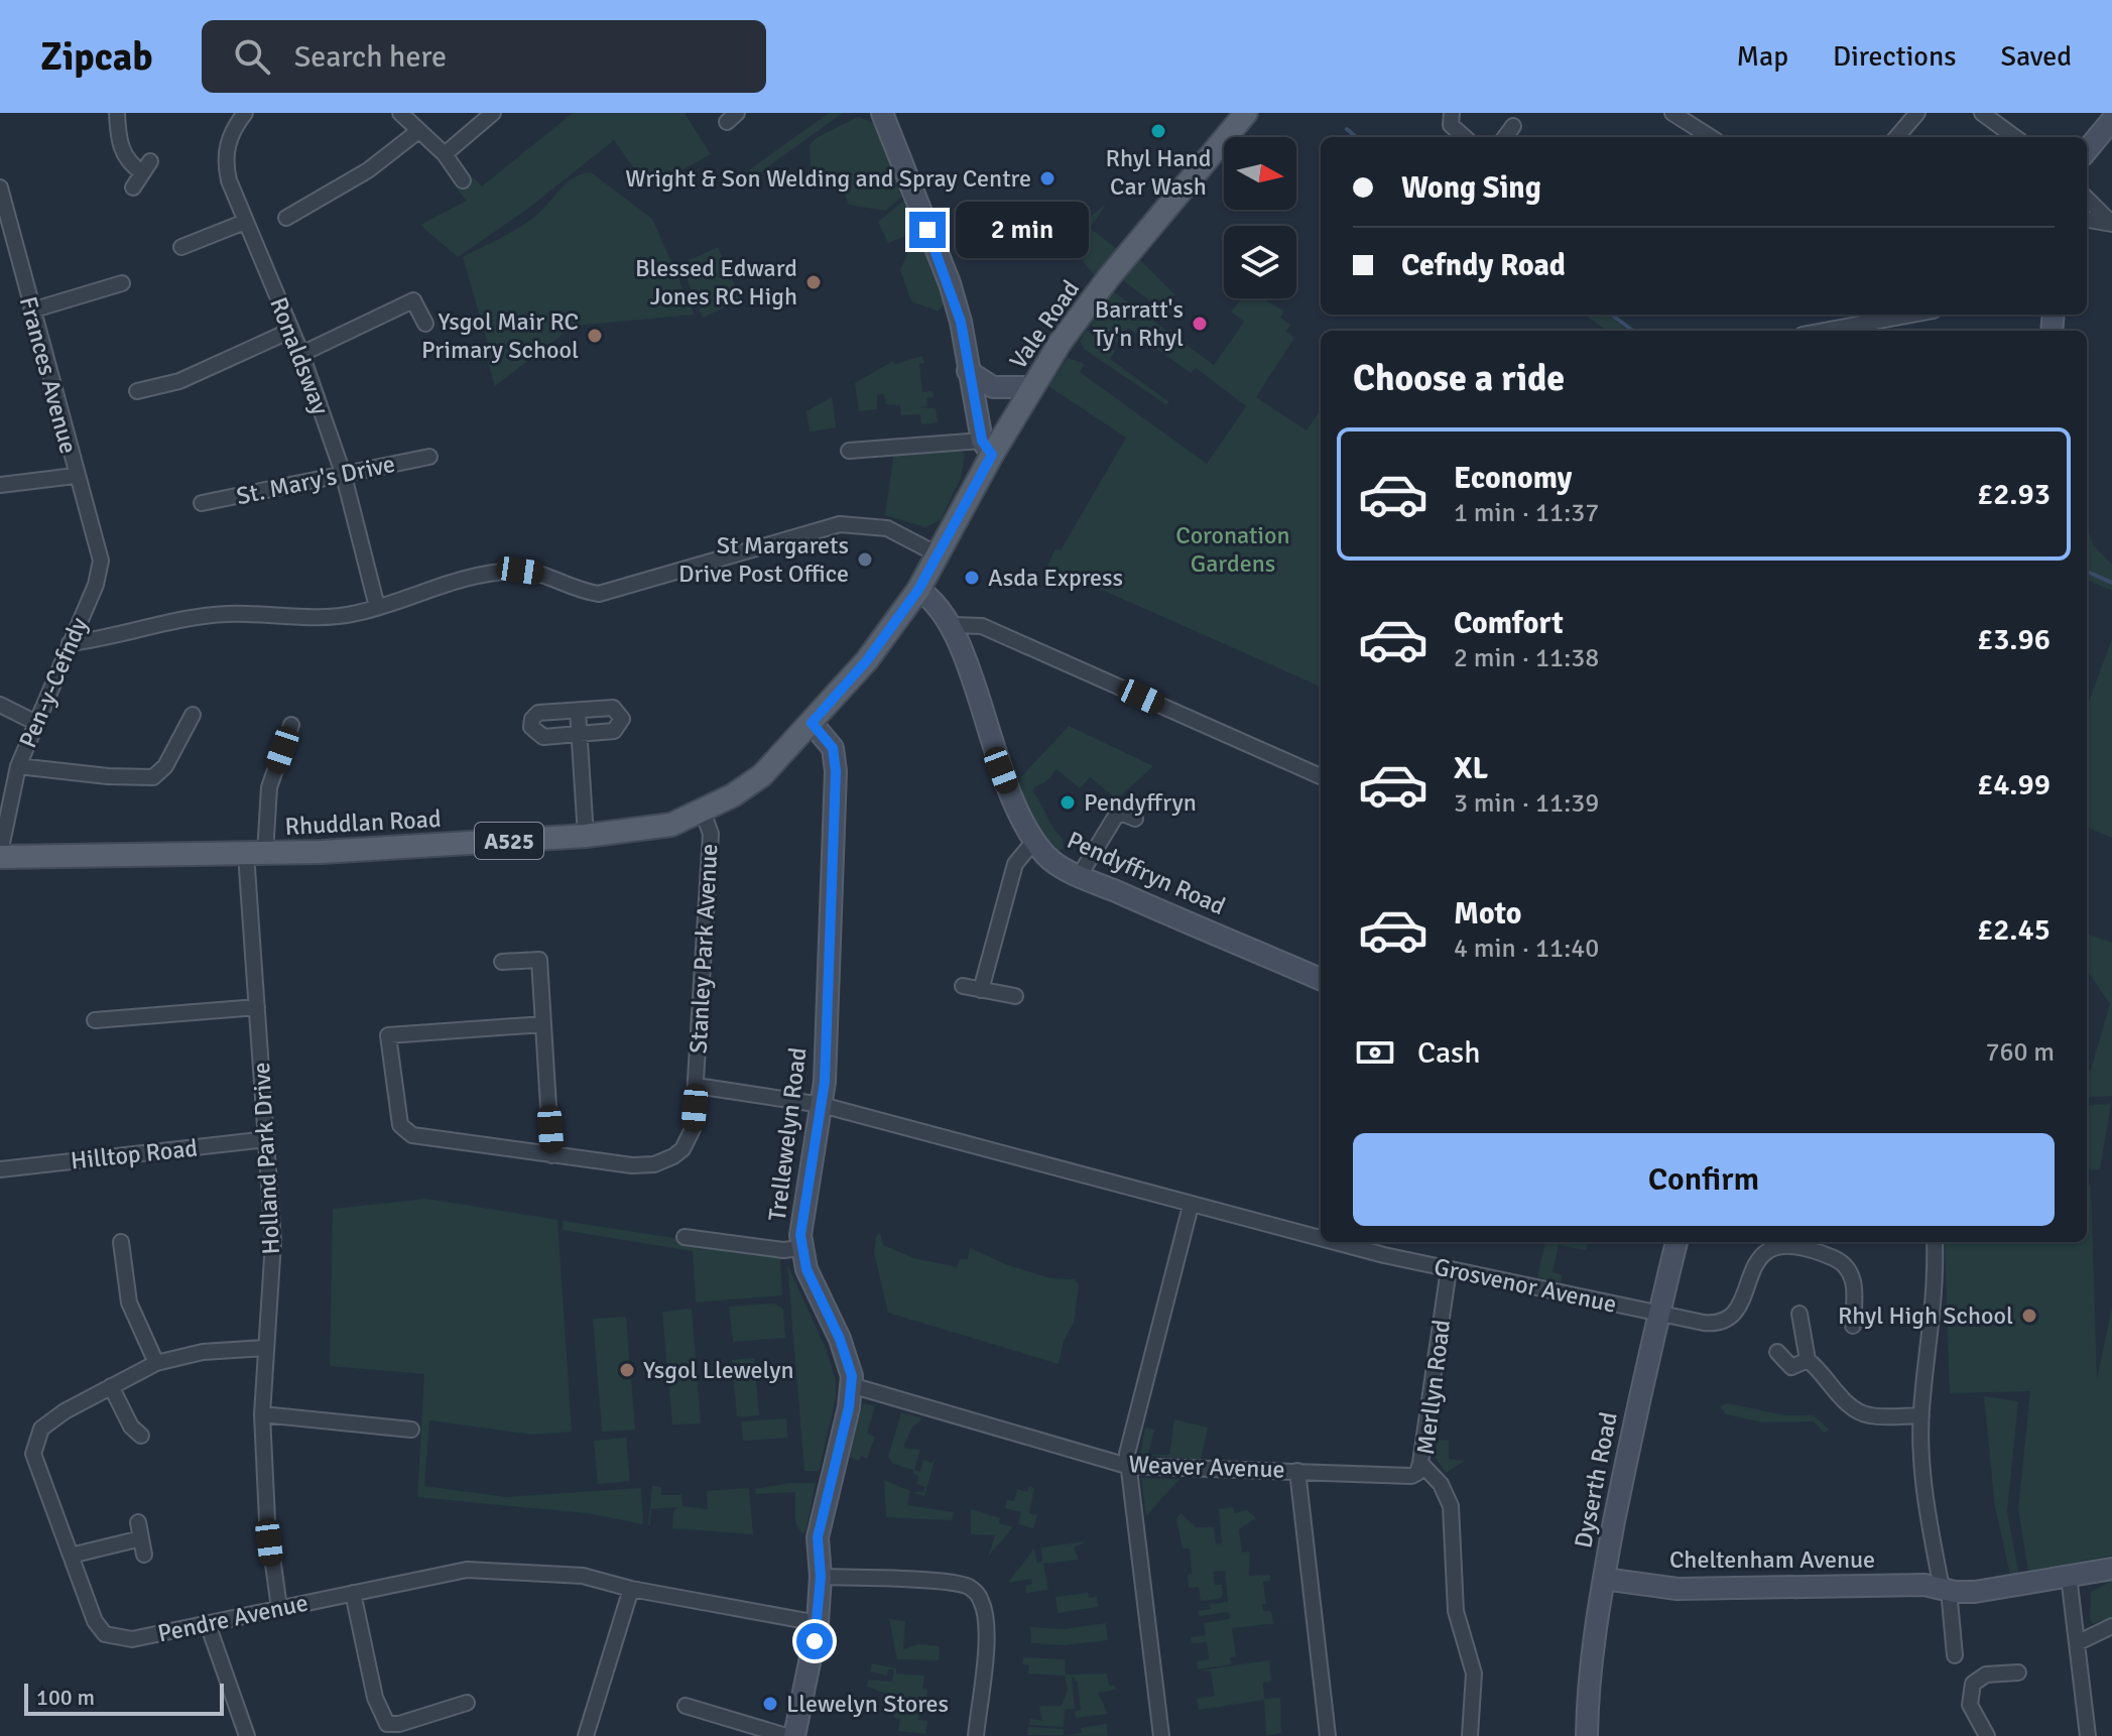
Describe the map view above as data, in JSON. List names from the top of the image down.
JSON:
{
  "streets": {
    "main road": ["Vale Road", "Rhuddlan Road", "A525"],
    "street": [
      "Ronaldsway",
      "Frances Avenue",
      "St. Mary's Drive",
      "Pen-y-Cefndy",
      "Pendyffryn Road",
      "Stanley Park Avenue",
      "Trellewelyn Road",
      "Hilltop Road",
      "Holland Park Drive",
      "Grosvenor Avenue",
      "Merllyn Road",
      "Weaver Avenue",
      "Dyserth Road",
      "Cheltenham Avenue",
      "Pendre Avenue"
    ]
  },
  "crossings": [
    ["Vale Road", "Rhuddlan Road"],
    ["Vale Road", "Pendyffryn Road"],
    ["Ronaldsway", "St. Mary's Drive"],
    ["Frances Avenue", "Pen-y-Cefndy"],
    ["Pen-y-Cefndy", "Rhuddlan Road"],
    ["Rhuddlan Road", "Pendyffryn Road"],
    ["Rhuddlan Road", "Stanley Park Avenue"],
    ["Rhuddlan Road", "Trellewelyn Road"],
    ["Rhuddlan Road", "Holland Park Drive"],
    ["Stanley Park Avenue", "Grosvenor Avenue"],
    ["Trellewelyn Road", "Grosvenor Avenue"],
    ["Trellewelyn Road", "Weaver Avenue"],
    ["Trellewelyn Road", "Pendre Avenue"],
    ["Hilltop Road", "Holland Park Drive"],
    ["Holland Park Drive", "Pendre Avenue"],
    ["Grosvenor Avenue", "Merllyn Road"],
    ["Grosvenor Avenue", "Dyserth Road"],
    ["Merllyn Road", "Weaver Avenue"],
    ["Dyserth Road", "Cheltenham Avenue"]
  ],
  "parks": ["Coronation Gardens"],
  "places": [
    "Rhyl Hand Car Wash",
    "Wright & Son Welding and Spray Centre",
    "Blessed Edward Jones RC High",
    "Barratt's Ty'n Rhyl",
    "Ysgol Mair RC Primary School",
    "St Margarets Drive Post Office",
    "Asda Express",
    "Pendyffryn",
    "Rhyl High School",
    "Ysgol Llewelyn",
    "Llewelyn Stores"
  ],
  "scale_bar": "100 m",
  "north": "right",
  "page": {
    "header": "Zipcab",
    "search": "Search here",
    "nav": ["Map", "Directions", "Saved"],
    "banner": ["Wong Sing", "Cefndy Road"],
    "bubble": "2 min",
    "heading": "Choose a ride",
    "list": [
      {
        "name": "Economy",
        "note": "1 min · 11:37",
        "value": "£2.93"
      },
      {
        "name": "Comfort",
        "note": "2 min · 11:38",
        "value": "£3.96"
      },
      {
        "name": "XL",
        "note": "3 min · 11:39",
        "value": "£4.99"
      },
      {
        "name": "Moto",
        "note": "4 min · 11:40",
        "value": "£2.45"
      }
    ],
    "pay": ["Cash", "760 m"],
    "buttons": "Confirm",
    "scale": "100 m"
  }
}
